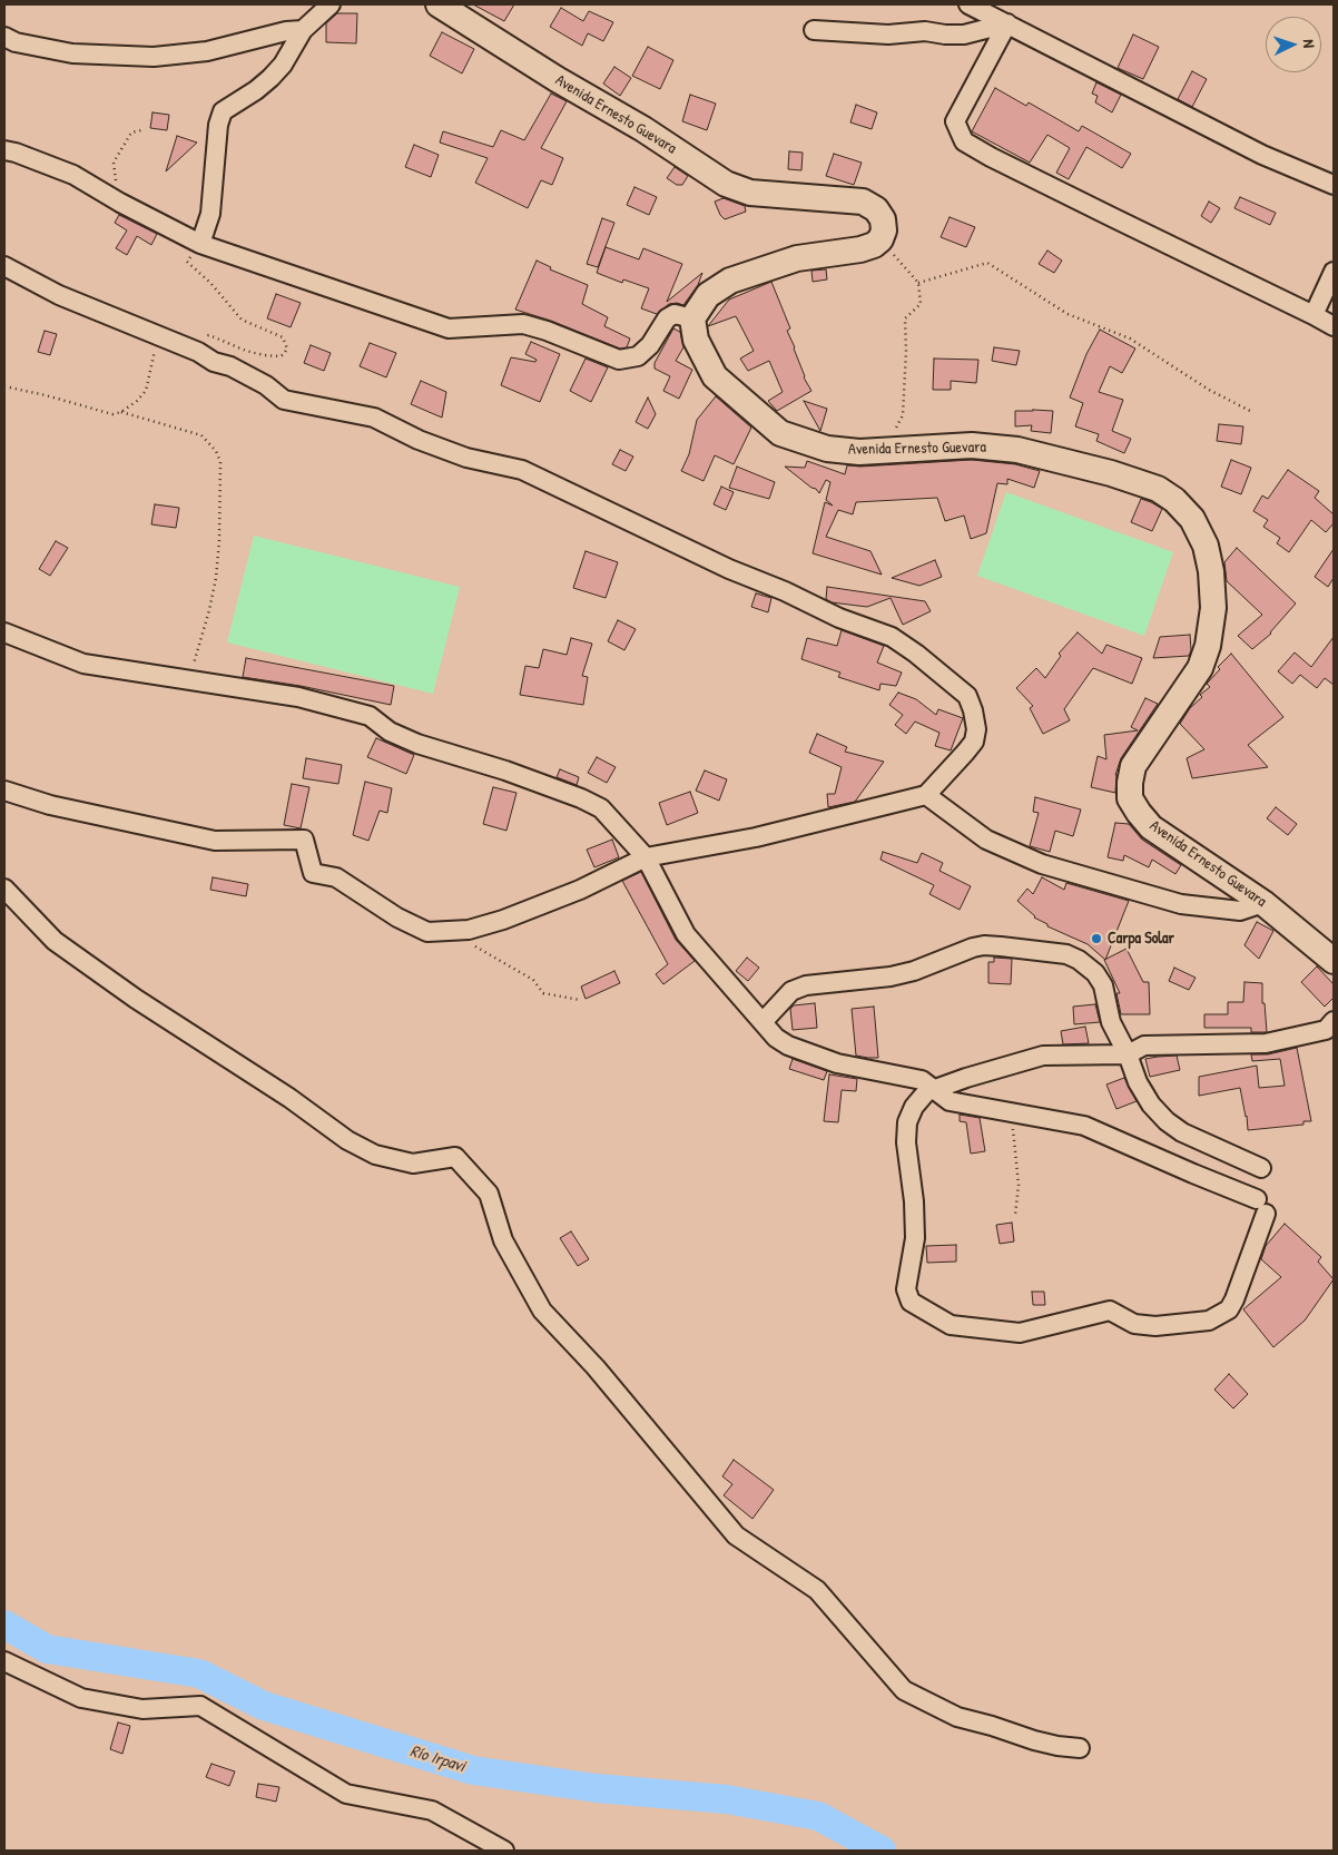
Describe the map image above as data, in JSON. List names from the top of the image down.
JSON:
{
  "streets": {
    "main road": ["Avenida Ernesto Guevara"]
  },
  "water": ["Río Irpavi"],
  "places": ["Carpa Solar"],
  "north": "right"
}
